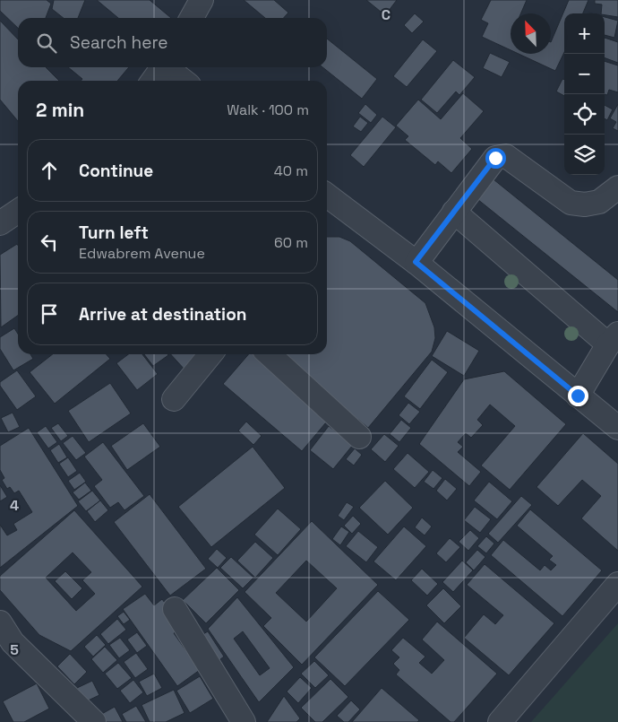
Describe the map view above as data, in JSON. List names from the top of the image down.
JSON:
{
  "north": "top left",
  "page": {
    "map_buttons": ["+", "−"],
    "search": "Search here",
    "heading": ["2 min", "Walk · 100 m"],
    "list": [
      ["Continue", "40 m"],
      ["Turn left", "Edwabrem Avenue", "60 m"],
      "Arrive at destination"
    ]
  },
  "grid": {
    "columns": ["C"],
    "rows": ["4", "5"]
  }
}
